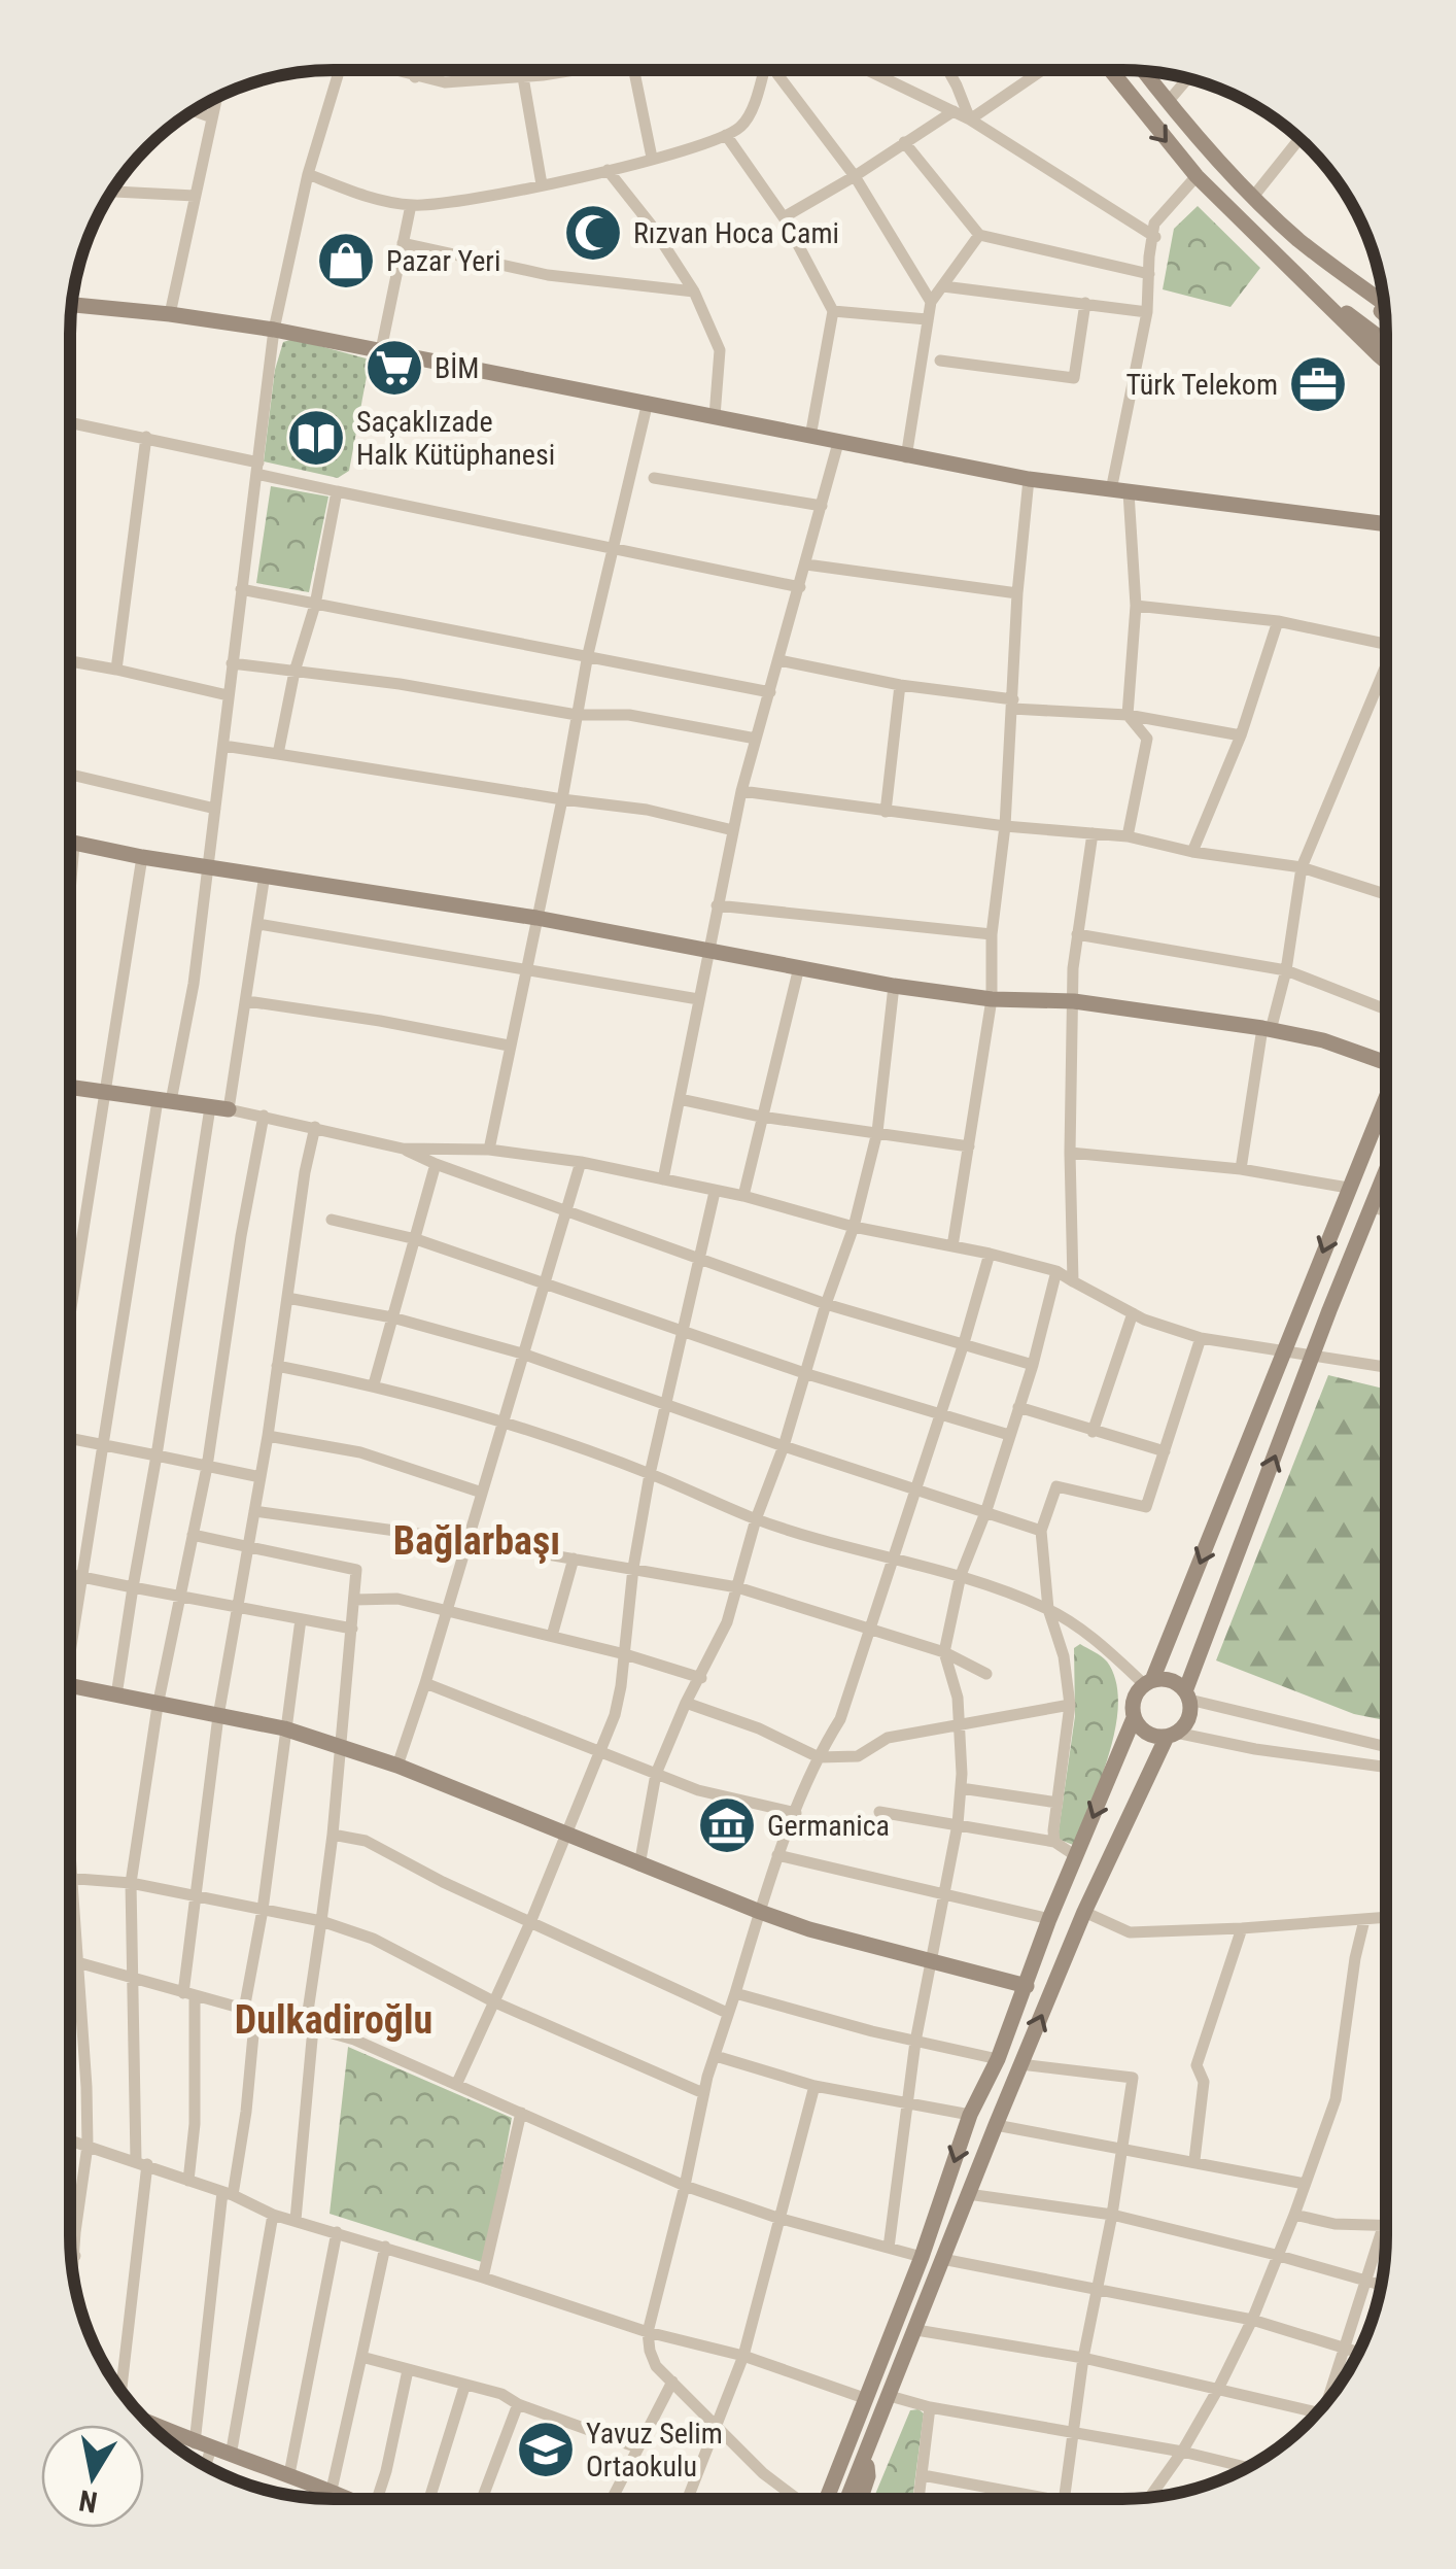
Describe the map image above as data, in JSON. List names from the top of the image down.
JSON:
{
  "districts": ["Bağlarbaşı", "Dulkadiroğlu"],
  "places": {
    "mosque": ["Rızvan Hoca Cami"],
    "shop": ["Pazar Yeri"],
    "supermarket": ["BİM"],
    "office": ["Türk Telekom"],
    "library": ["Saçaklızade Halk Kütüphanesi"],
    "museum": ["Germanica"],
    "school or university": ["Yavuz Selim Ortaokulu"]
  },
  "north": "bottom"
}
